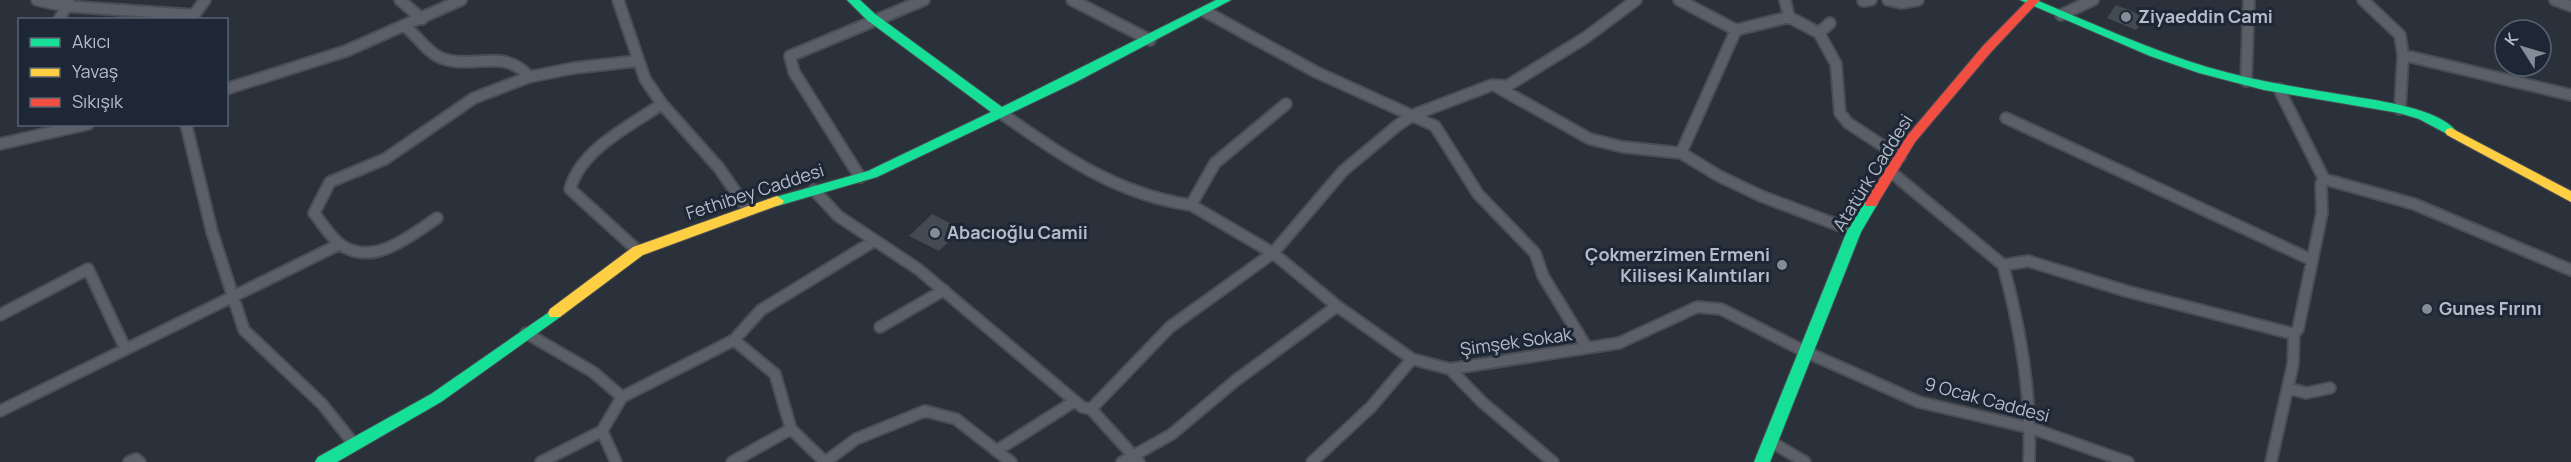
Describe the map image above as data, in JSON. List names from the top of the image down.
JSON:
{
  "streets": {
    "street": [
      "Atatürk Caddesi",
      "Fethibey Caddesi",
      "Şimşek Sokak",
      "9 Ocak Caddesi"
    ]
  },
  "crossings": [
    ["Atatürk Caddesi", "Şimşek Sokak"],
    ["Atatürk Caddesi", "9 Ocak Caddesi"],
    ["Şimşek Sokak", "9 Ocak Caddesi"]
  ],
  "places": [
    "Ziyaeddin Cami",
    "Abacıoğlu Camii",
    "Çokmerzimen Ermeni Kilisesi Kalıntıları",
    "Gunes Fırını"
  ],
  "legend": ["Akıcı", "Yavaş", "Sıkışık"],
  "north": "top left"
}
